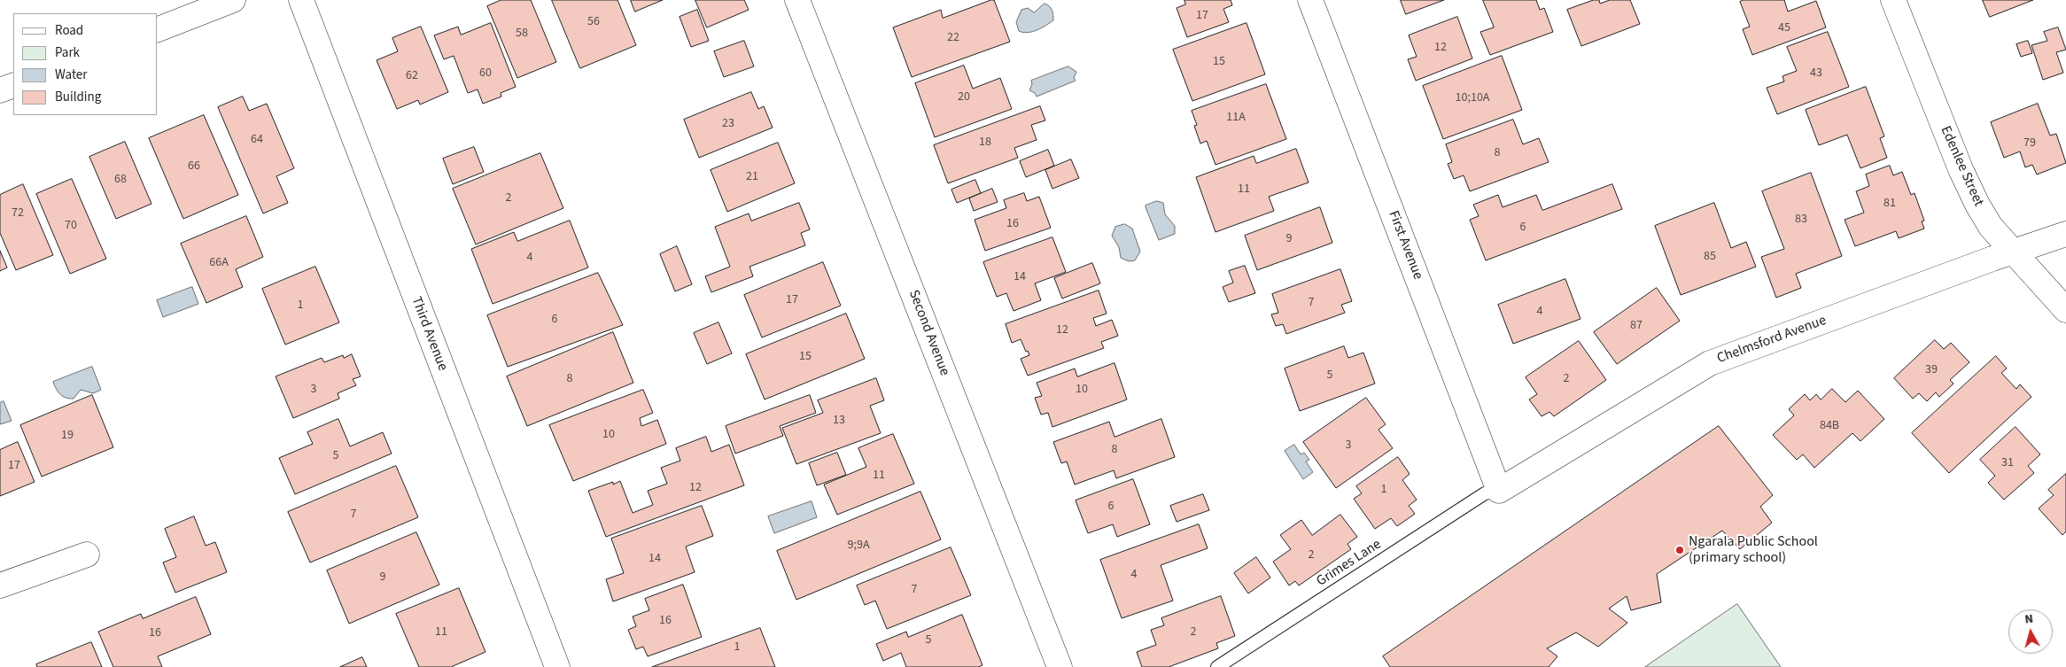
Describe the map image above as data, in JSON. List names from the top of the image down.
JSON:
{
  "streets": {
    "street": [
      "Edenlee Street",
      "First Avenue",
      "Second Avenue",
      "Third Avenue",
      "Chelmsford Avenue"
    ],
    "lane": ["Grimes Lane"]
  },
  "crossings": [
    ["Edenlee Street", "Chelmsford Avenue"],
    ["First Avenue", "Chelmsford Avenue"],
    ["First Avenue", "Grimes Lane"],
    ["Chelmsford Avenue", "Grimes Lane"]
  ],
  "places": ["Ngarala Public School (primary school)"],
  "house_numbers": [
    "17",
    "56",
    "45",
    "58",
    "22",
    "12",
    "15",
    "60",
    "43",
    "62",
    "20",
    "10;10A",
    "11A",
    "23",
    "64",
    "18",
    "79",
    "8",
    "66",
    "21",
    "68",
    "11",
    "2",
    "81",
    "72",
    "83",
    "16",
    "70",
    "6",
    "9",
    "85",
    "4",
    "66A",
    "14",
    "17",
    "7",
    "1",
    "4",
    "6",
    "87",
    "12",
    "15",
    "39",
    "5",
    "8",
    "2",
    "3",
    "10",
    "13",
    "84B",
    "10",
    "19",
    "3",
    "8",
    "5",
    "31",
    "17",
    "11",
    "12",
    "1",
    "6",
    "7",
    "9;9A",
    "2",
    "14",
    "4",
    "9",
    "7",
    "16",
    "11",
    "2",
    "16",
    "5",
    "1"
  ],
  "legend": [
    "Road",
    "Park",
    "Water",
    "Building"
  ],
  "north": "top"
}
